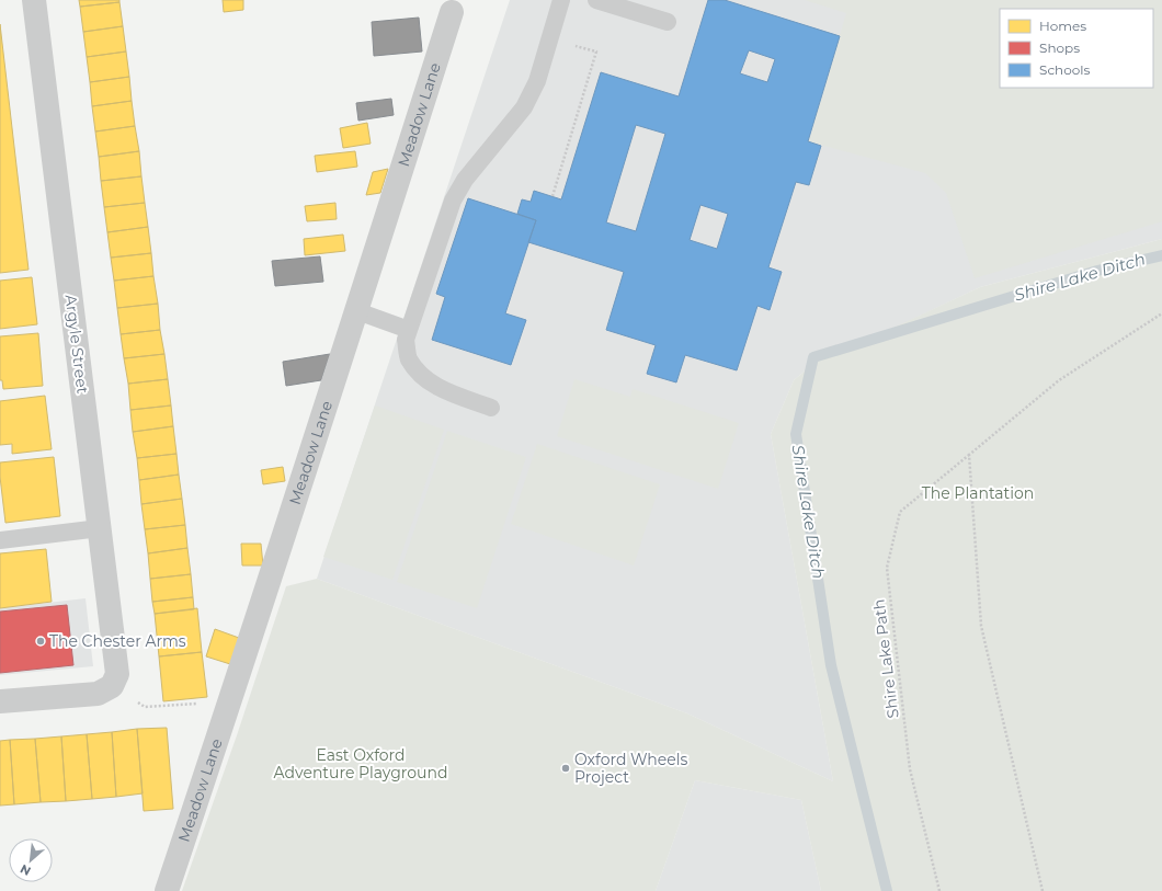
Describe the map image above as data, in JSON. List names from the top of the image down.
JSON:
{
  "streets": {
    "street": ["Meadow Lane", "Argyle Street"],
    "path": ["Shire Lake Path"]
  },
  "water": ["Shire Lake Ditch"],
  "parks": ["The Plantation", "East Oxford Adventure Playground"],
  "places": ["The Chester Arms", "Oxford Wheels Project"],
  "legend": ["Homes", "Shops", "Schools"],
  "north": "bottom left"
}
